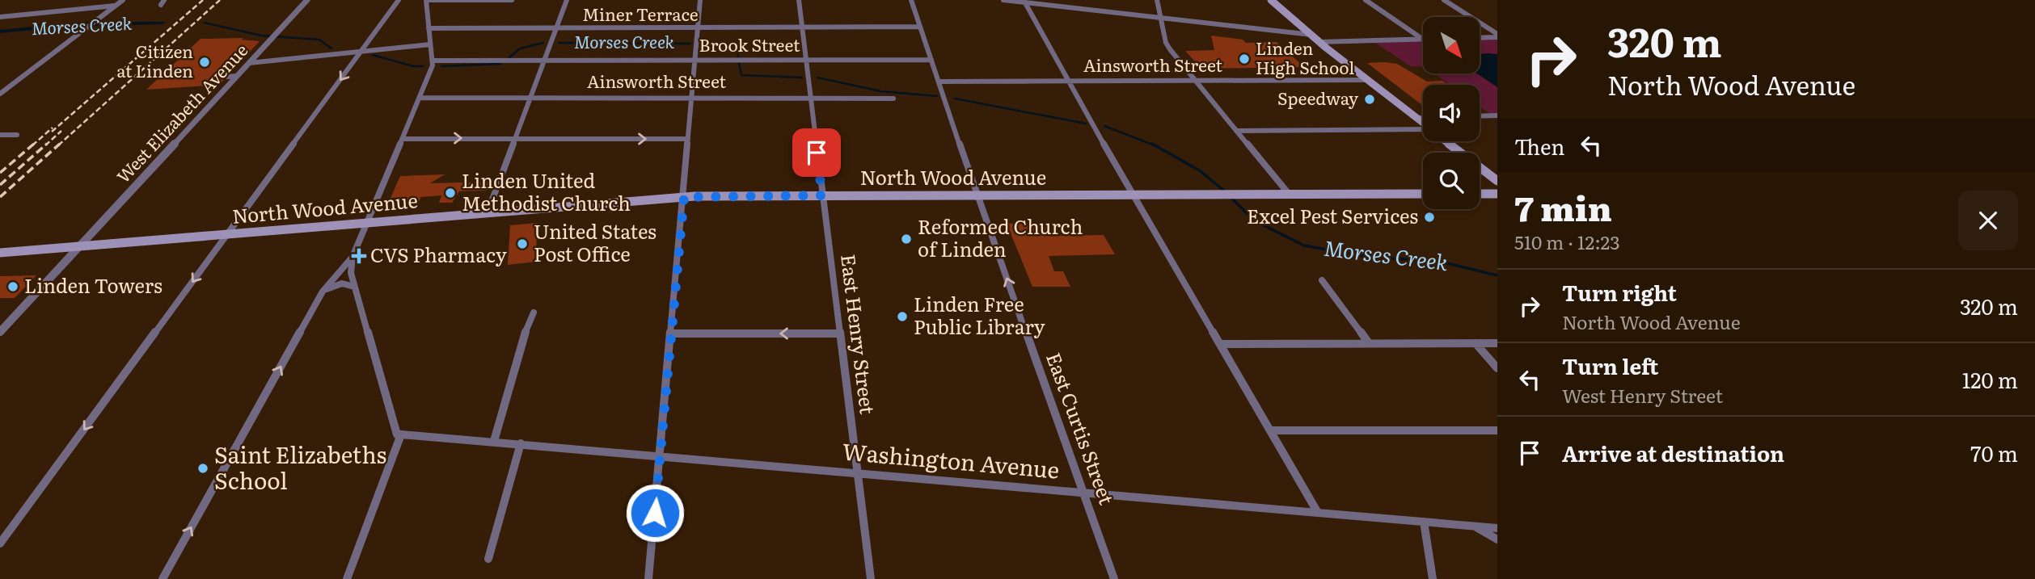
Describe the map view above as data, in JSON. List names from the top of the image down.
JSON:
{
  "streets": {
    "main road": ["North Wood Avenue"],
    "street": [
      "Miner Terrace",
      "Brook Street",
      "Ainsworth Street",
      "West Elizabeth Avenue",
      "East Henry Street",
      "East Curtis Street",
      "Washington Avenue"
    ]
  },
  "crossings": [
    ["Miner Terrace", "East Henry Street"],
    ["Miner Terrace", "East Curtis Street"],
    ["Brook Street", "East Henry Street"],
    ["Brook Street", "East Curtis Street"],
    ["Ainsworth Street", "East Henry Street"],
    ["Ainsworth Street", "East Curtis Street"],
    ["West Elizabeth Avenue", "North Wood Avenue"],
    ["North Wood Avenue", "East Henry Street"],
    ["North Wood Avenue", "East Curtis Street"],
    ["East Henry Street", "Washington Avenue"],
    ["East Curtis Street", "Washington Avenue"]
  ],
  "one_way": ["East Curtis Street"],
  "water": ["Morses Creek"],
  "places": {
    "other": [
      "Linden High School",
      "Citizen at Linden",
      "Speedway",
      "Linden United Methodist Church",
      "Excel Pest Services",
      "Reformed Church of Linden",
      "United States Post Office",
      "Linden Towers",
      "Linden Free Public Library",
      "Saint Elizabeths School"
    ],
    "health": ["CVS Pharmacy"]
  },
  "north": "bottom right",
  "page": {
    "turn": ["320 m", "North Wood Avenue"],
    "then": "Then",
    "heading": ["7 min", "510 m · 12:23"],
    "list": [
      {
        "name": "Turn right",
        "note": "North Wood Avenue",
        "value": "320 m"
      },
      {
        "name": "Turn left",
        "note": "West Henry Street",
        "value": "120 m"
      },
      {
        "name": "Arrive at destination",
        "value": "70 m"
      }
    ]
  }
}
